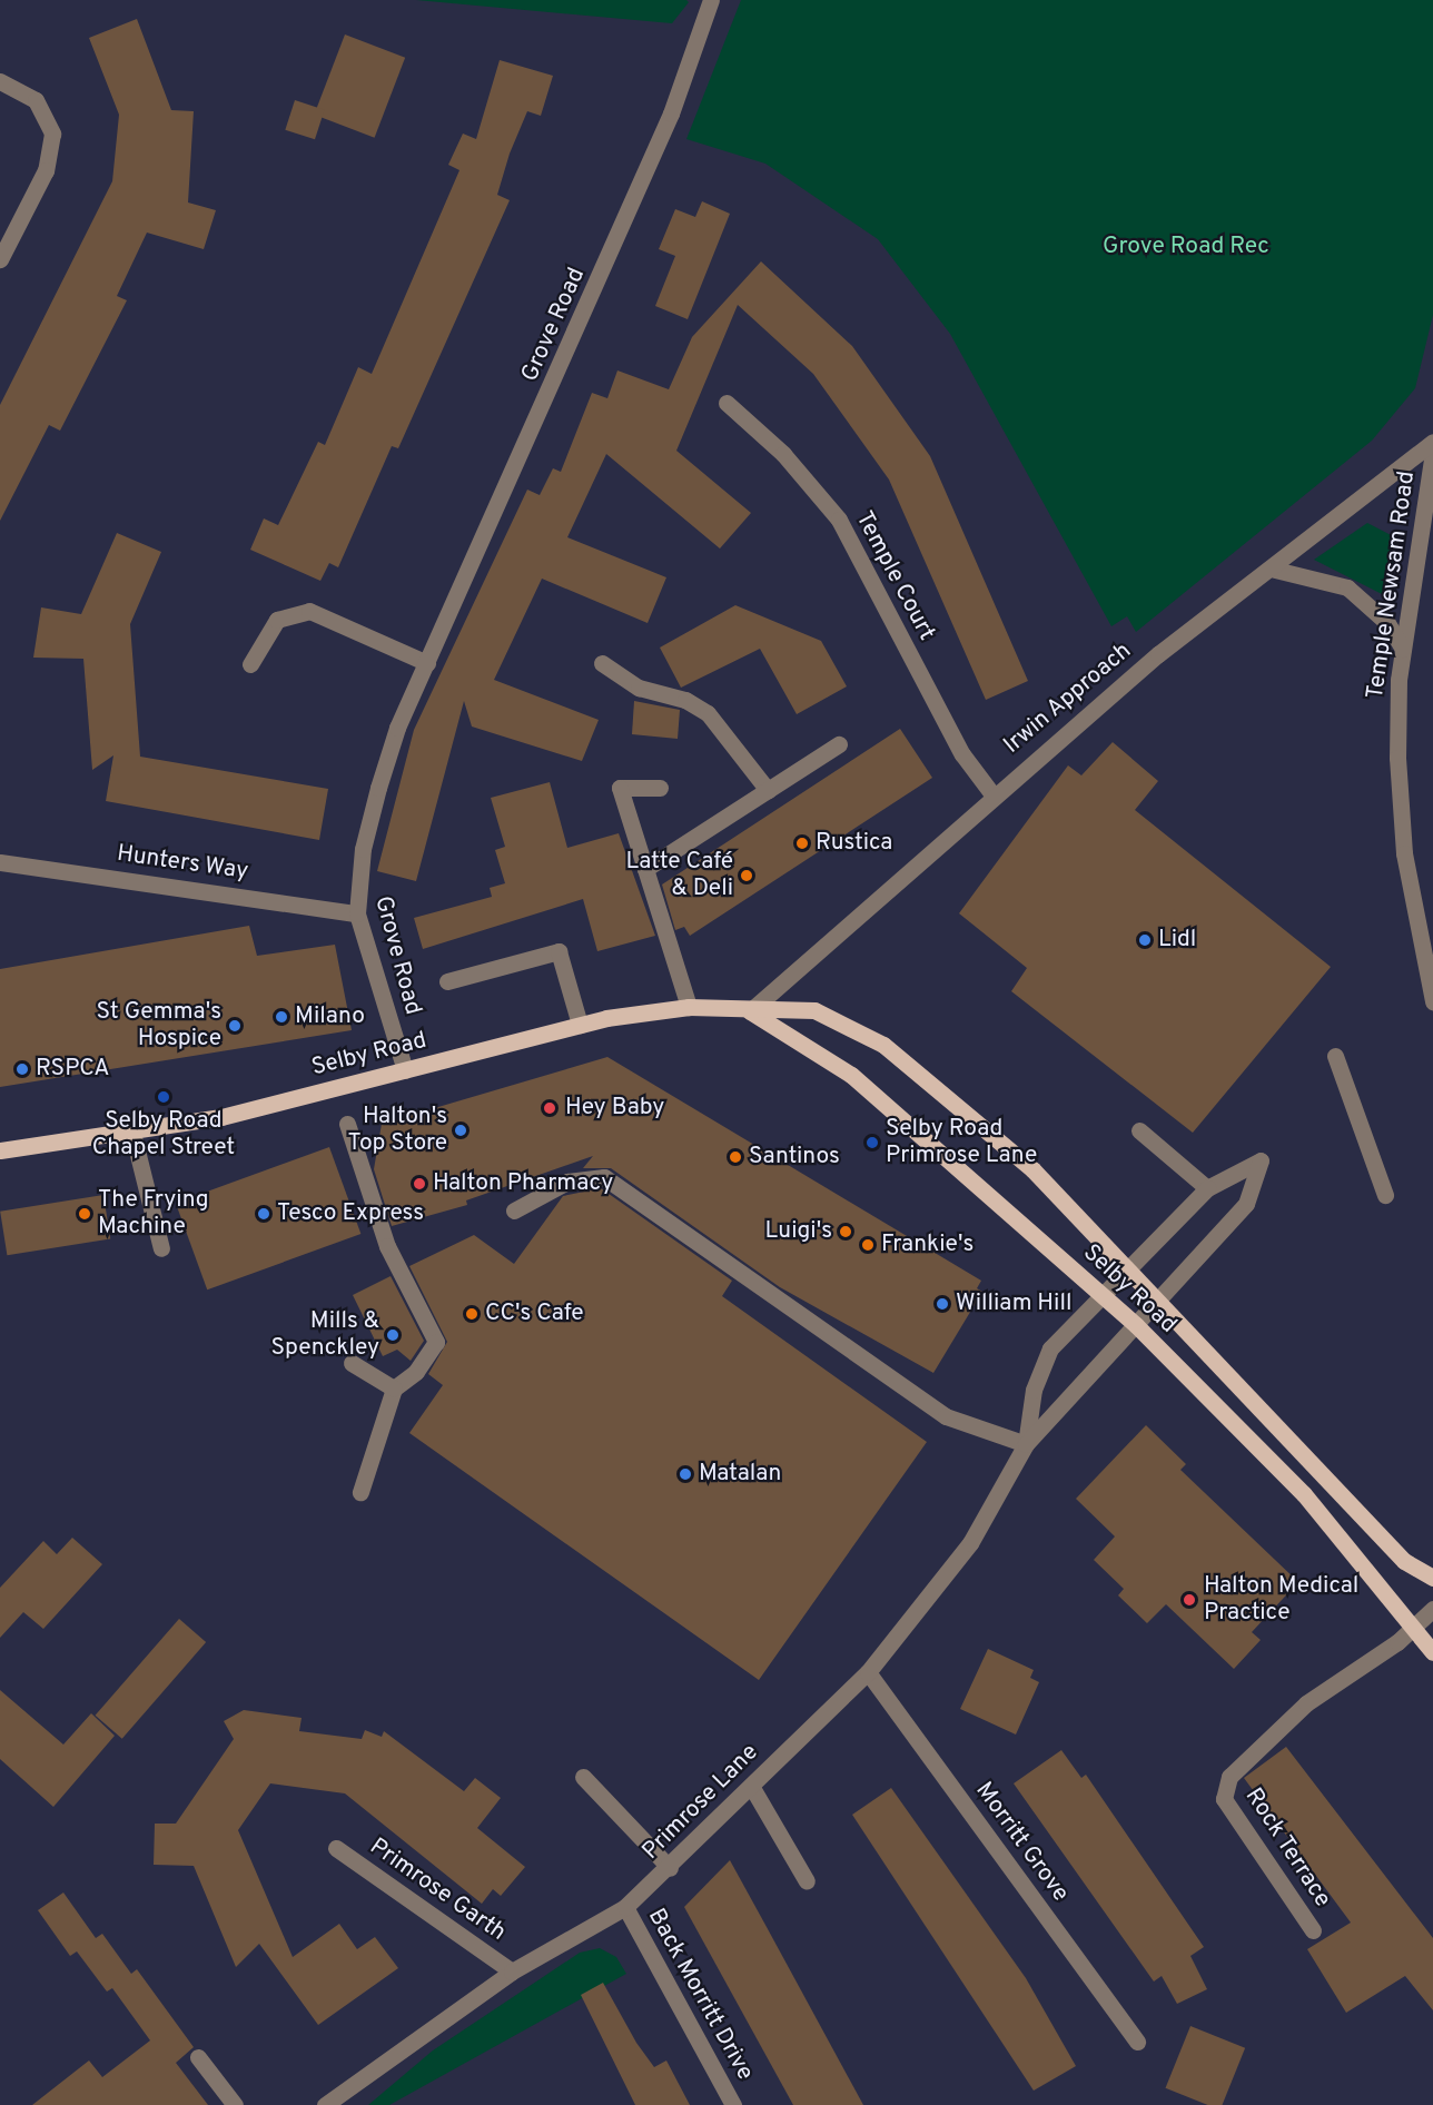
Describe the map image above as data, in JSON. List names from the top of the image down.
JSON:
{
  "streets": {
    "main road": ["Selby Road"],
    "street": [
      "Grove Road",
      "Temple Court",
      "Temple Newsam Road",
      "Irwin Approach",
      "Hunters Way",
      "Primrose Lane",
      "Morritt Grove",
      "Rock Terrace",
      "Primrose Garth",
      "Back Morritt Drive"
    ]
  },
  "crossings": [
    ["Grove Road", "Hunters Way"],
    ["Grove Road", "Selby Road"],
    ["Temple Court", "Irwin Approach"],
    ["Irwin Approach", "Selby Road"],
    ["Selby Road", "Primrose Lane"],
    ["Selby Road", "Rock Terrace"],
    ["Primrose Lane", "Morritt Grove"],
    ["Primrose Lane", "Primrose Garth"],
    ["Primrose Lane", "Back Morritt Drive"]
  ],
  "parks": ["Grove Road Rec"],
  "places": [
    "Rustica",
    "Latte Café & Deli",
    "Lidl",
    "Milano",
    "St Gemma's Hospice",
    "RSPCA",
    "Selby Road Chapel Street",
    "Hey Baby",
    "Halton's Top Store",
    "Selby Road Primrose Lane",
    "Santinos",
    "Halton Pharmacy",
    "The Frying Machine",
    "Tesco Express",
    "Luigi's",
    "Frankie's",
    "William Hill",
    "CC's Cafe",
    "Mills & Spenckley",
    "Matalan",
    "Halton Medical Practice"
  ]
}
